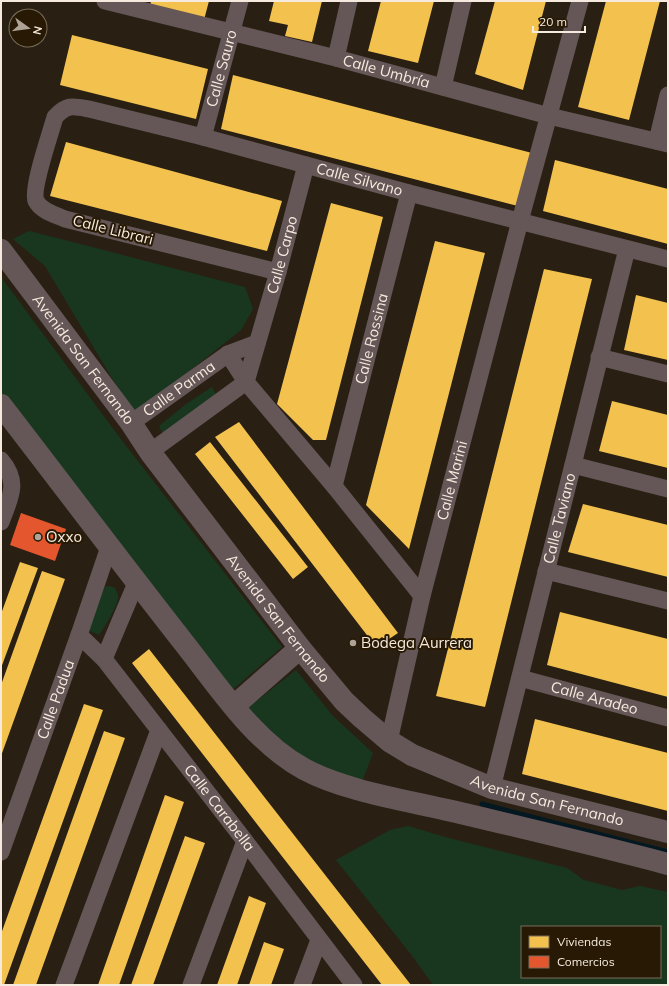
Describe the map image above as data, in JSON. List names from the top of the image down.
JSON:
{
  "streets": {
    "street": [
      "Calle Sauro",
      "Calle Umbría",
      "Calle Silvano",
      "Calle Librari",
      "Calle Carpo",
      "Calle Rossina",
      "Avenida San Fernando",
      "Calle Parma",
      "Calle Marini",
      "Calle Taviano",
      "Calle Aradeo",
      "Calle Padua",
      "Calle Carabella"
    ]
  },
  "crossings": [
    ["Calle Sauro", "Calle Umbría"],
    ["Calle Sauro", "Calle Silvano"],
    ["Calle Umbría", "Calle Marini"],
    ["Calle Silvano", "Calle Librari"],
    ["Calle Silvano", "Calle Carpo"],
    ["Calle Silvano", "Calle Rossina"],
    ["Calle Silvano", "Calle Marini"],
    ["Calle Silvano", "Calle Taviano"],
    ["Calle Librari", "Calle Carpo"],
    ["Avenida San Fernando", "Calle Parma"],
    ["Avenida San Fernando", "Calle Marini"],
    ["Avenida San Fernando", "Calle Taviano"],
    ["Avenida San Fernando", "Calle Padua"],
    ["Calle Taviano", "Calle Aradeo"],
    ["Calle Padua", "Calle Carabella"]
  ],
  "places": ["Oxxo", "Bodega Aurrera"],
  "legend": ["Viviendas", "Comercios"],
  "scale_bar": "20 m",
  "north": "right"
}
